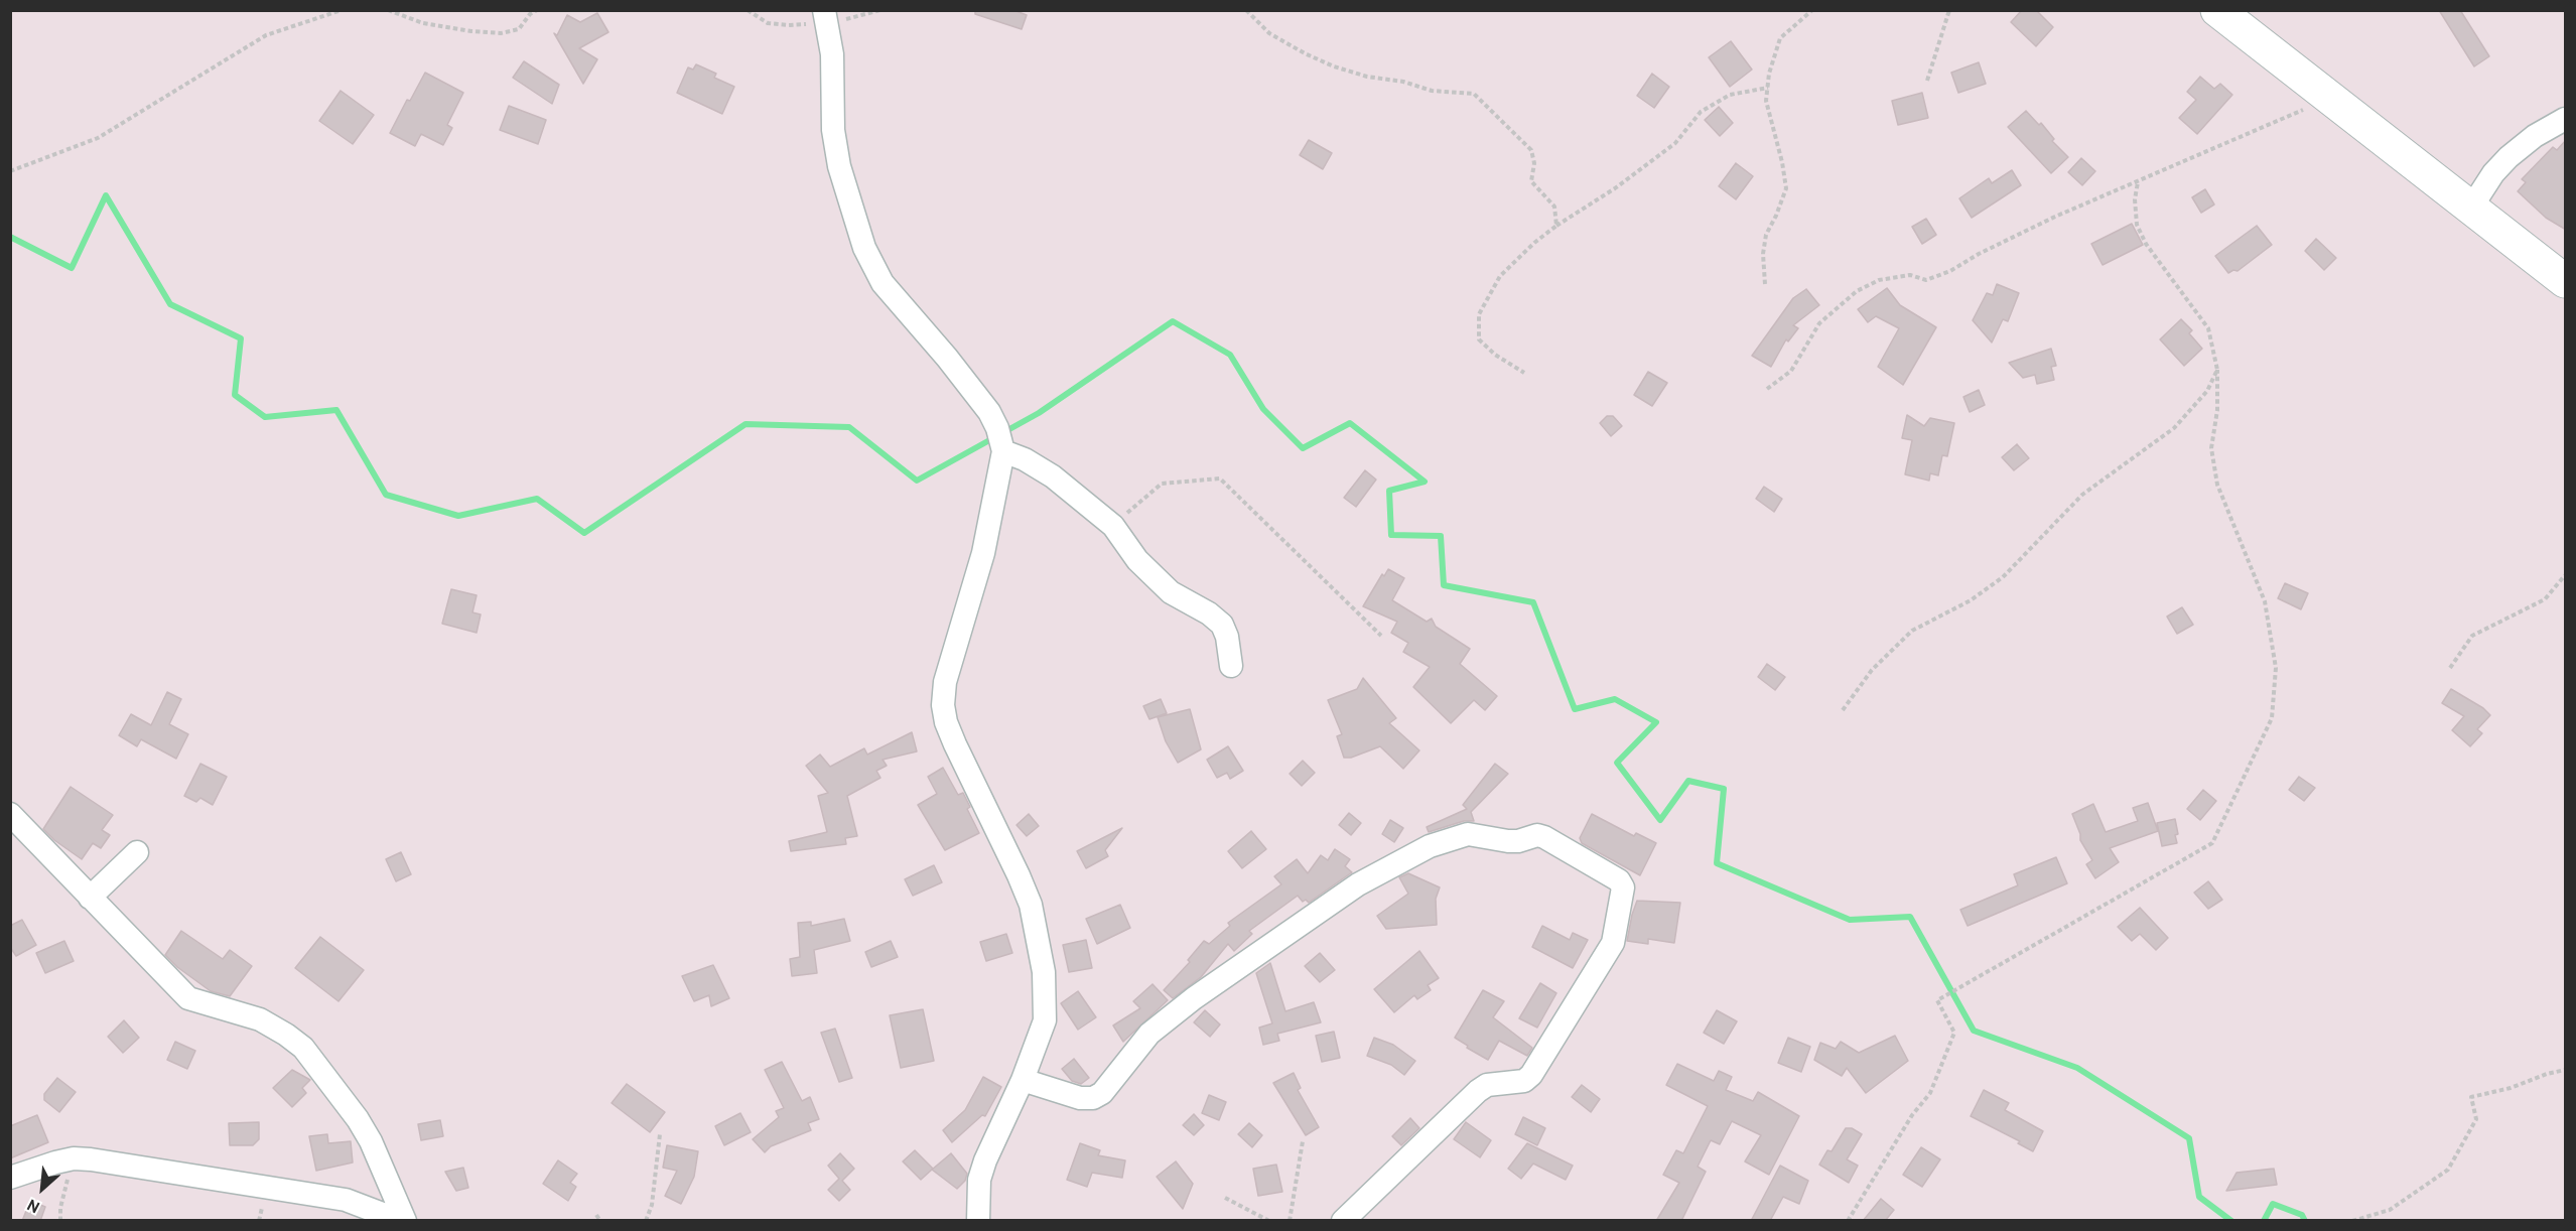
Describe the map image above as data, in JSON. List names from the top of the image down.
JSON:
{
  "north": "bottom left"
}
